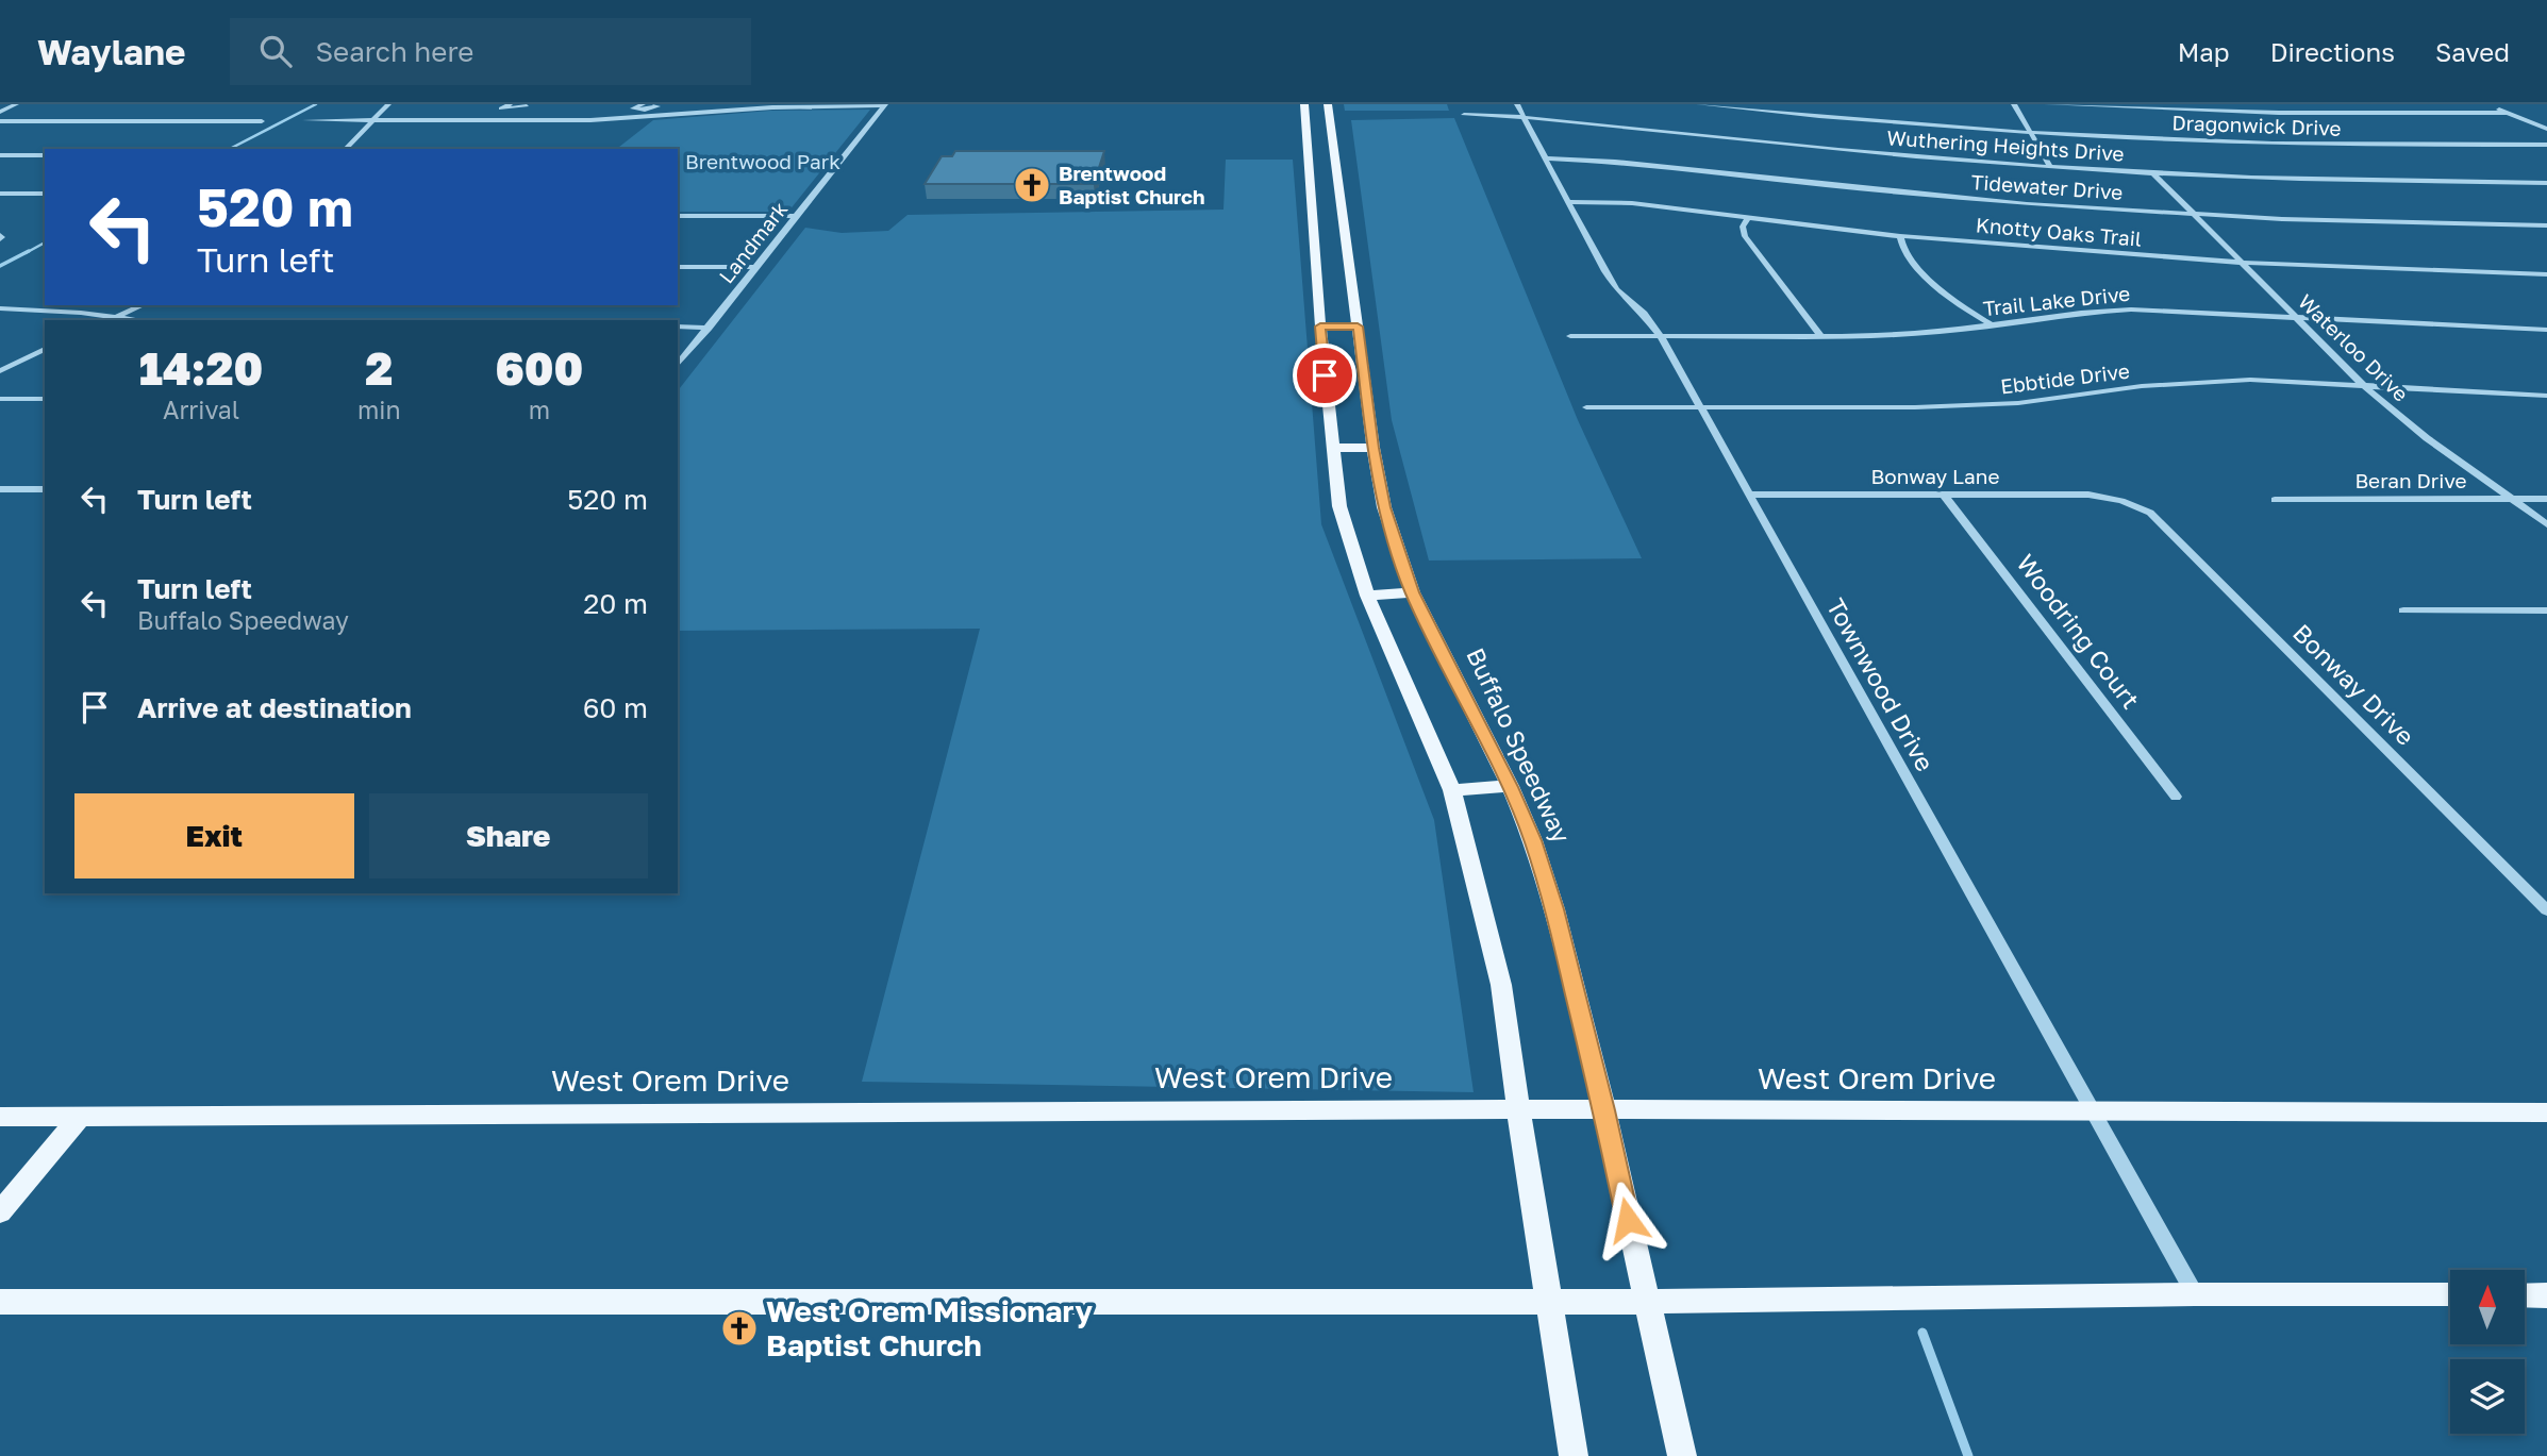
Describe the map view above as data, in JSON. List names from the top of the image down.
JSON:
{
  "streets": {
    "main road": ["Buffalo Speedway", "West Orem Drive"],
    "street": [
      "Dragonwick Drive",
      "Wuthering Heights Drive",
      "Tidewater Drive",
      "Knotty Oaks Trail",
      "Landmark",
      "Trail Lake Drive",
      "Waterloo Drive",
      "Ebbtide Drive",
      "Bonway Lane",
      "Beran Drive",
      "Woodring Court",
      "Townwood Drive",
      "Bonway Drive"
    ]
  },
  "crossings": [
    ["Wuthering Heights Drive", "Waterloo Drive"],
    ["Wuthering Heights Drive", "Townwood Drive"],
    ["Tidewater Drive", "Waterloo Drive"],
    ["Tidewater Drive", "Townwood Drive"],
    ["Knotty Oaks Trail", "Waterloo Drive"],
    ["Knotty Oaks Trail", "Townwood Drive"],
    ["Trail Lake Drive", "Waterloo Drive"],
    ["Trail Lake Drive", "Townwood Drive"],
    ["Waterloo Drive", "Ebbtide Drive"],
    ["Waterloo Drive", "Beran Drive"],
    ["Ebbtide Drive", "Townwood Drive"],
    ["Bonway Lane", "Woodring Court"],
    ["Bonway Lane", "Townwood Drive"],
    ["Bonway Lane", "Bonway Drive"],
    ["Townwood Drive", "West Orem Drive"],
    ["Buffalo Speedway", "West Orem Drive"]
  ],
  "parks": ["Brentwood Park"],
  "places": {
    "church": ["Brentwood Baptist Church", "West Orem Missionary Baptist Church"]
  },
  "north": "top",
  "page": {
    "header": "Waylane",
    "search": "Search here",
    "nav": ["Map", "Directions", "Saved"],
    "turn": ["520 m", "Turn left"],
    "eta": [
      "14:20",
      "Arrival",
      "2",
      "min",
      "600",
      "m"
    ],
    "list": [
      {
        "name": "Turn left",
        "value": "520 m"
      },
      {
        "name": "Turn left",
        "note": "Buffalo Speedway",
        "value": "20 m"
      },
      {
        "name": "Arrive at destination",
        "value": "60 m"
      }
    ],
    "buttons": ["Exit", "Share"]
  }
}
